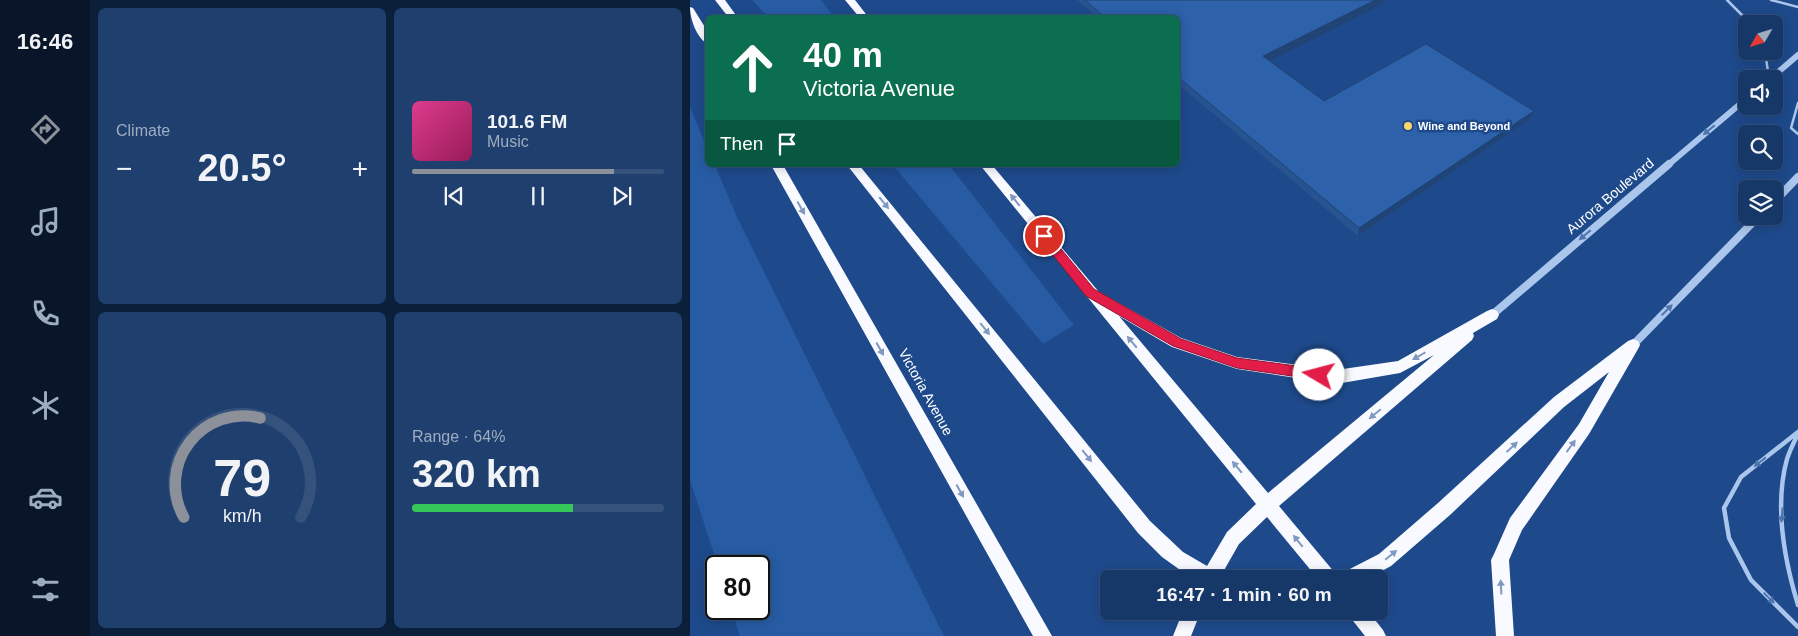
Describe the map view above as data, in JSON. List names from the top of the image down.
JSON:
{
  "streets": {
    "highway": ["Victoria Avenue"],
    "street": ["Aurora Boulevard"]
  },
  "one_way": ["Aurora Boulevard"],
  "places": ["Wine and Beyond"],
  "north": "bottom left",
  "page": {
    "tabs": "16:46",
    "tile": [
      "Climate",
      ["Range · 64%", "320 km"]
    ],
    "turn": ["40 m", "Victoria Avenue"],
    "song": ["101.6 FM", "Music"],
    "then": "Then",
    "heat": ["−", "20.5°", "+"],
    "limit": "80",
    "trip": "16:47 · 1 min · 60 m",
    "gauge": ["79", "km/h"]
  }
}
